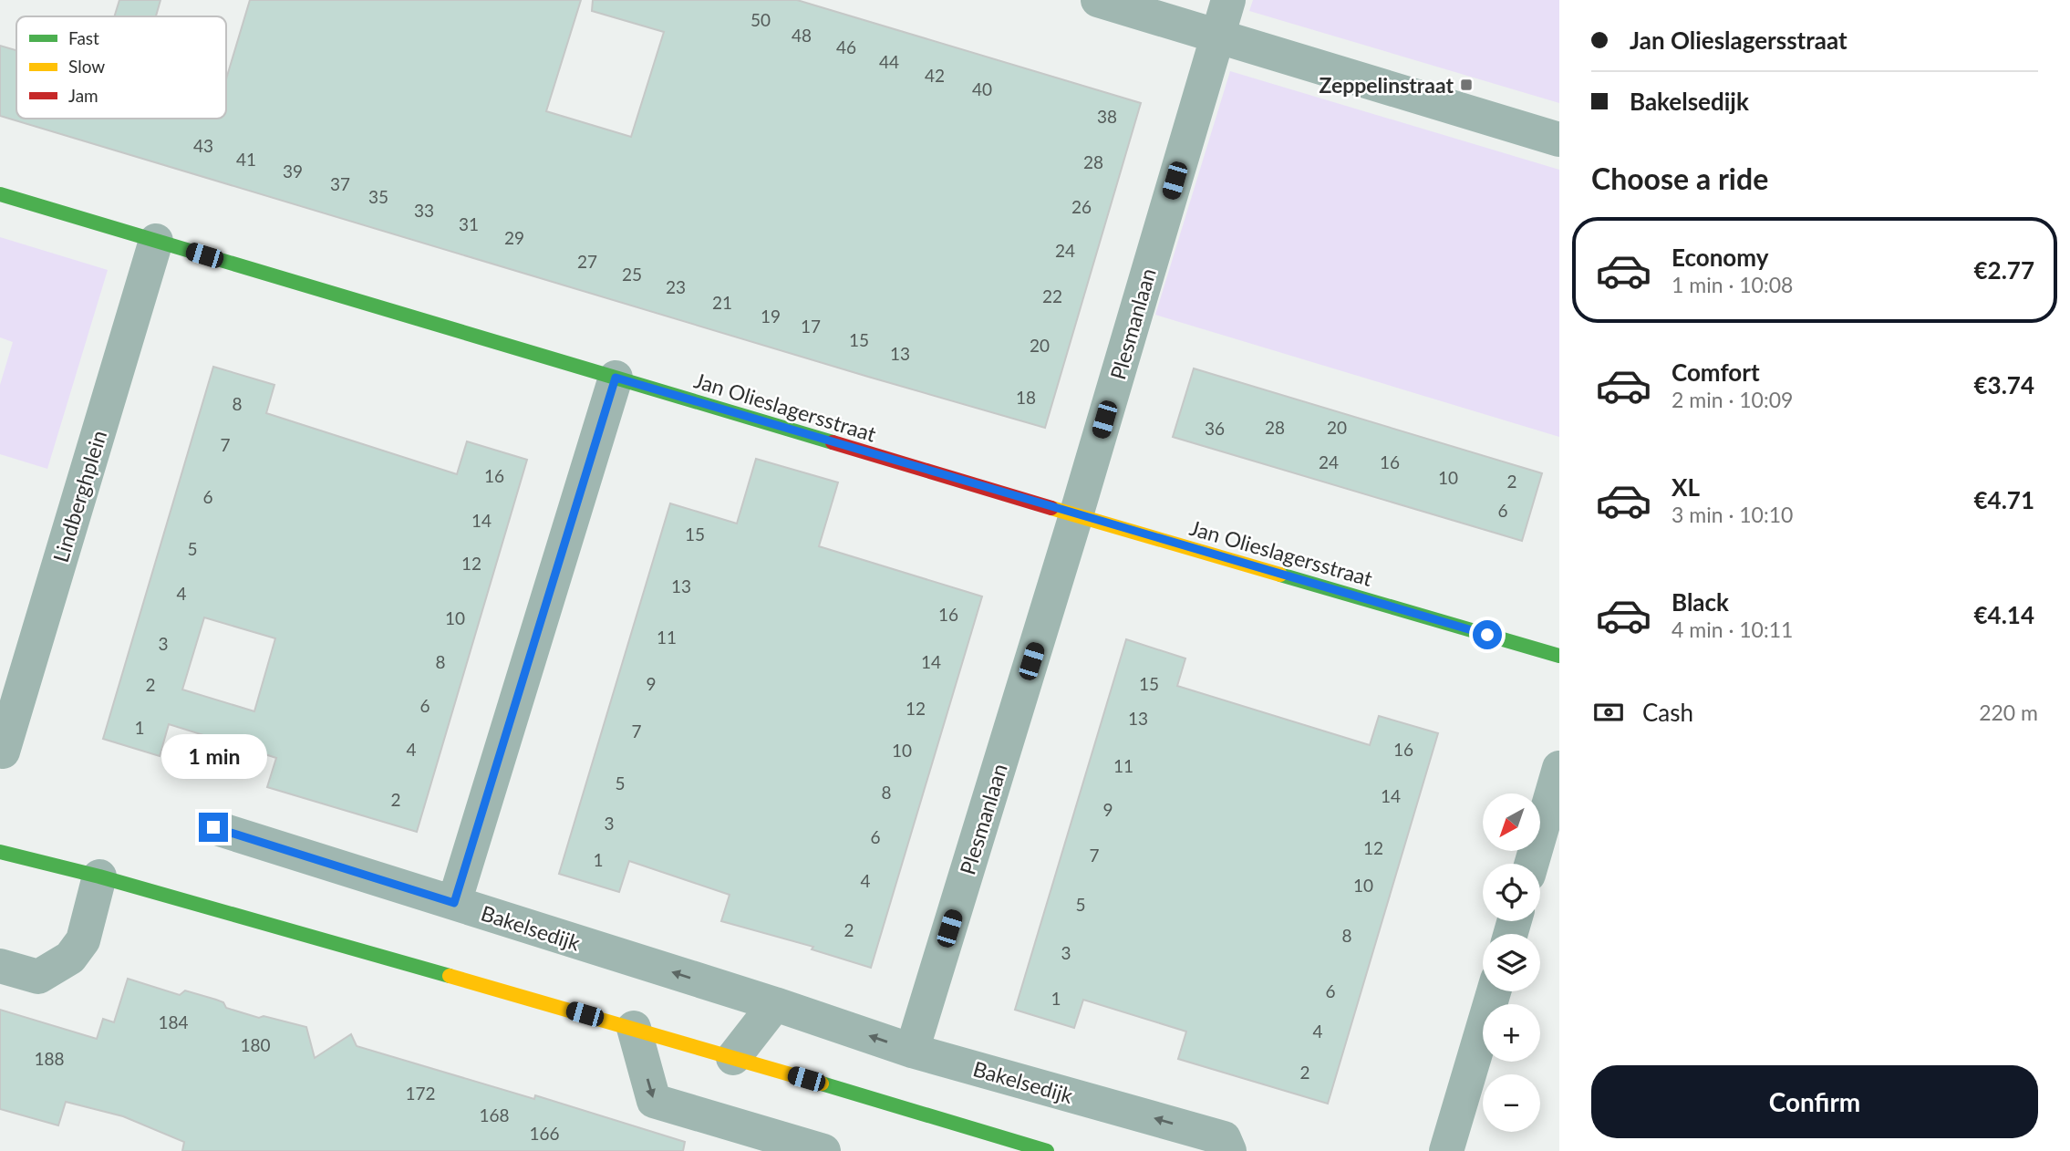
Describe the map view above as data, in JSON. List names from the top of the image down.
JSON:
{
  "streets": {
    "street": [
      "Plesmanlaan",
      "Jan Olieslagersstraat",
      "Lindberghplein",
      "Bakelsedijk"
    ]
  },
  "crossings": [
    ["Plesmanlaan", "Jan Olieslagersstraat"],
    ["Plesmanlaan", "Bakelsedijk"],
    ["Jan Olieslagersstraat", "Lindberghplein"]
  ],
  "places": {
    "transit": ["Zeppelinstraat"]
  },
  "house_numbers": [
    "50",
    "48",
    "46",
    "44",
    "42",
    "40",
    "38",
    "43",
    "41",
    "28",
    "39",
    "37",
    "35",
    "26",
    "33",
    "31",
    "29",
    "24",
    "27",
    "25",
    "23",
    "22",
    "21",
    "19",
    "17",
    "15",
    "20",
    "13",
    "18",
    "8",
    "28",
    "20",
    "36",
    "7",
    "24",
    "16",
    "16",
    "10",
    "2",
    "6",
    "6",
    "14",
    "15",
    "5",
    "12",
    "13",
    "4",
    "16",
    "10",
    "11",
    "3",
    "8",
    "14",
    "9",
    "15",
    "2",
    "6",
    "12",
    "13",
    "1",
    "7",
    "4",
    "16",
    "10",
    "11",
    "5",
    "8",
    "14",
    "2",
    "9",
    "3",
    "6",
    "12",
    "7",
    "1",
    "4",
    "10",
    "5",
    "2",
    "8",
    "3",
    "6",
    "1",
    "184",
    "4",
    "180",
    "188",
    "2",
    "172",
    "168",
    "166"
  ],
  "legend": ["Fast", "Slow", "Jam"],
  "north": "bottom left",
  "page": {
    "banner": ["Jan Olieslagersstraat", "Bakelsedijk"],
    "heading": "Choose a ride",
    "list": [
      {
        "name": "Economy",
        "note": "1 min · 10:08",
        "value": "€2.77"
      },
      {
        "name": "Comfort",
        "note": "2 min · 10:09",
        "value": "€3.74"
      },
      {
        "name": "XL",
        "note": "3 min · 10:10",
        "value": "€4.71"
      },
      {
        "name": "Black",
        "note": "4 min · 10:11",
        "value": "€4.14"
      }
    ],
    "pay": ["Cash", "220 m"],
    "bubble": "1 min",
    "map_buttons": ["+", "−"],
    "buttons": "Confirm"
  }
}
